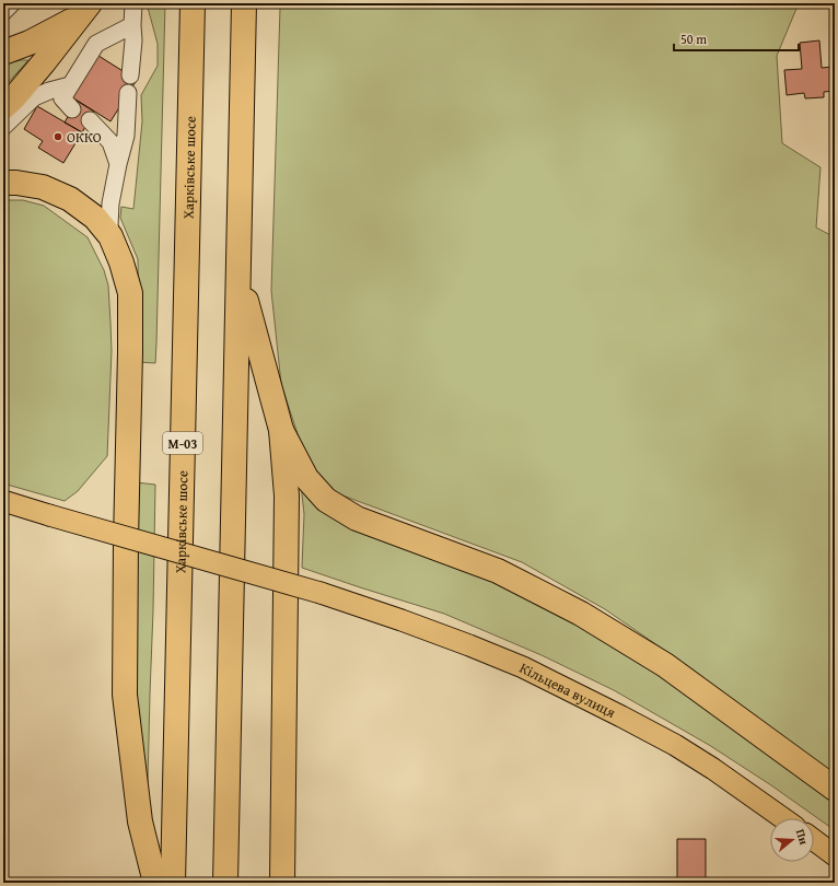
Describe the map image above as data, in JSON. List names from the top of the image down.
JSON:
{
  "streets": {
    "highway": ["Харківське шосе", "М-03"],
    "main road": ["Кільцева вулиця"]
  },
  "places": ["ОККО"],
  "scale_bar": "50 m",
  "north": "right"
}
